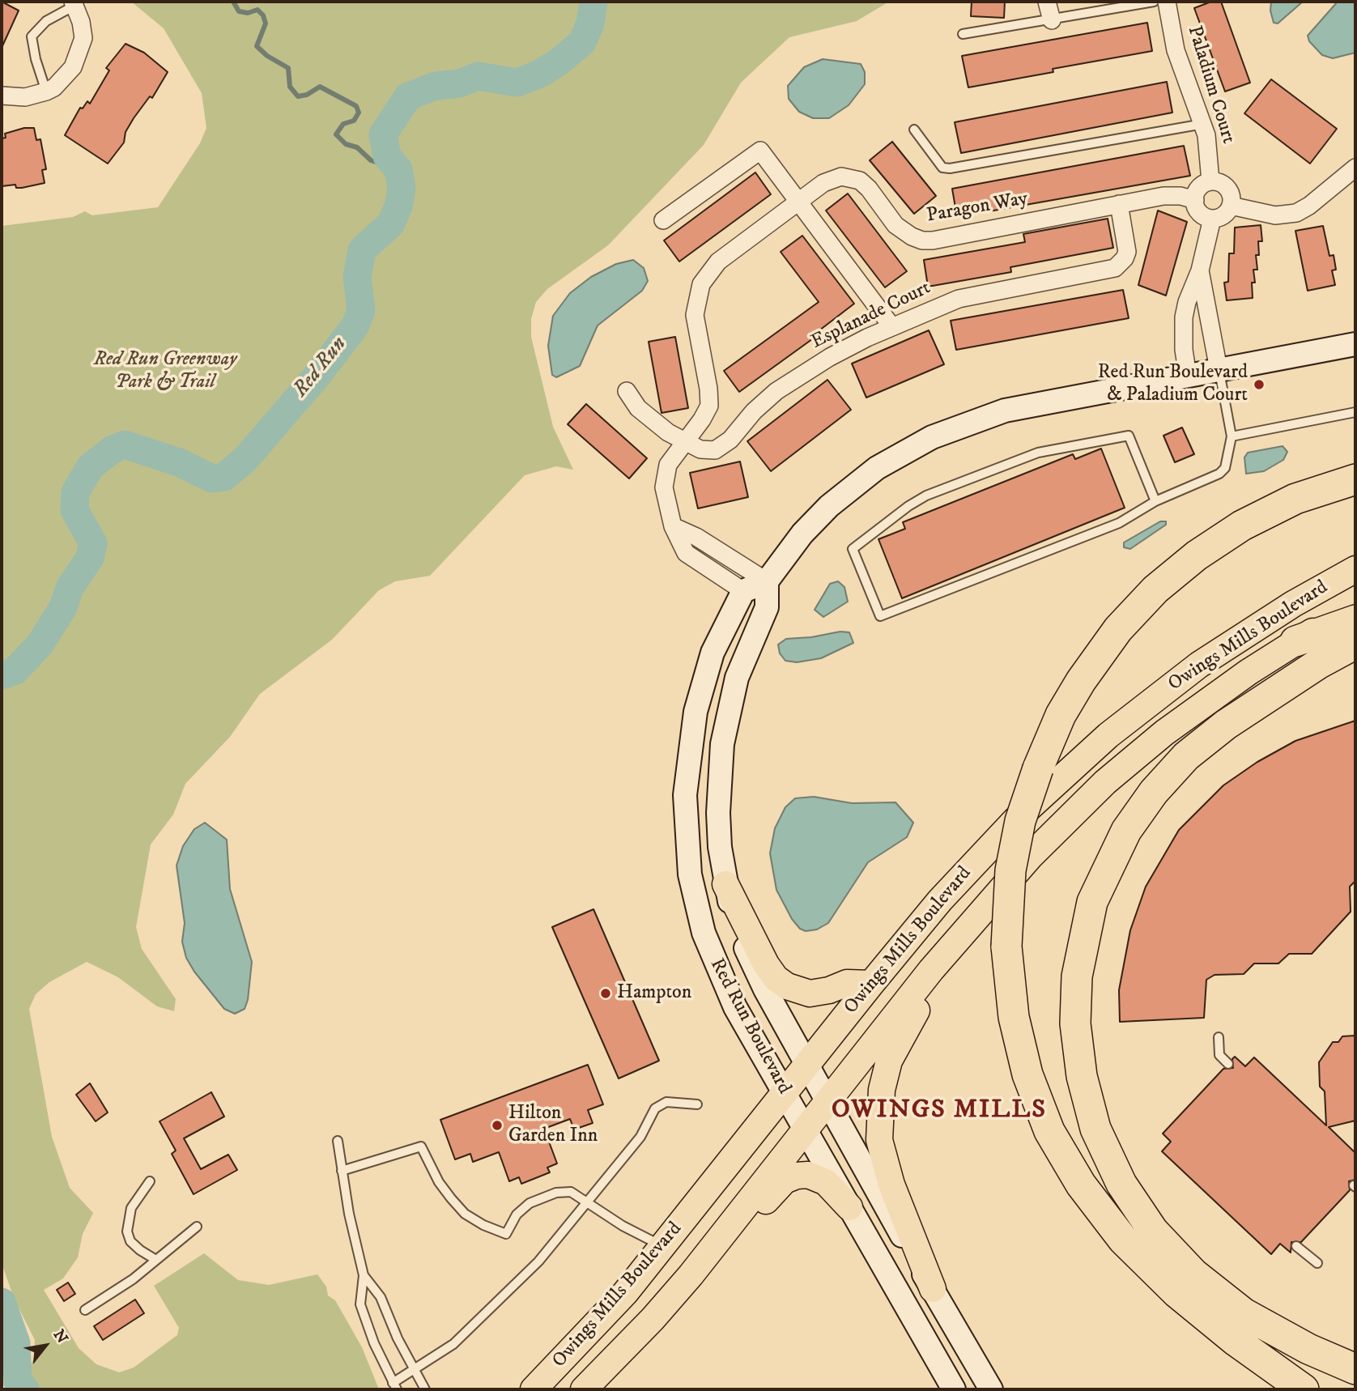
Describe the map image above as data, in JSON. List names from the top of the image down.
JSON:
{
  "streets": {
    "main road": ["Owings Mills Boulevard", "Red Run Boulevard"],
    "street": ["Paladium Court", "Paragon Way", "Esplanade Court"]
  },
  "crossings": [
    ["Paladium Court", "Paragon Way"],
    ["Paragon Way", "Esplanade Court"],
    ["Owings Mills Boulevard", "Red Run Boulevard"]
  ],
  "districts": ["OWINGS MILLS"],
  "water": ["Red Run"],
  "parks": ["Red Run Greenway Park & Trail"],
  "places": ["Red Run Boulevard & Paladium Court", "Hampton", "Hilton Garden Inn"],
  "north": "top right"
}
